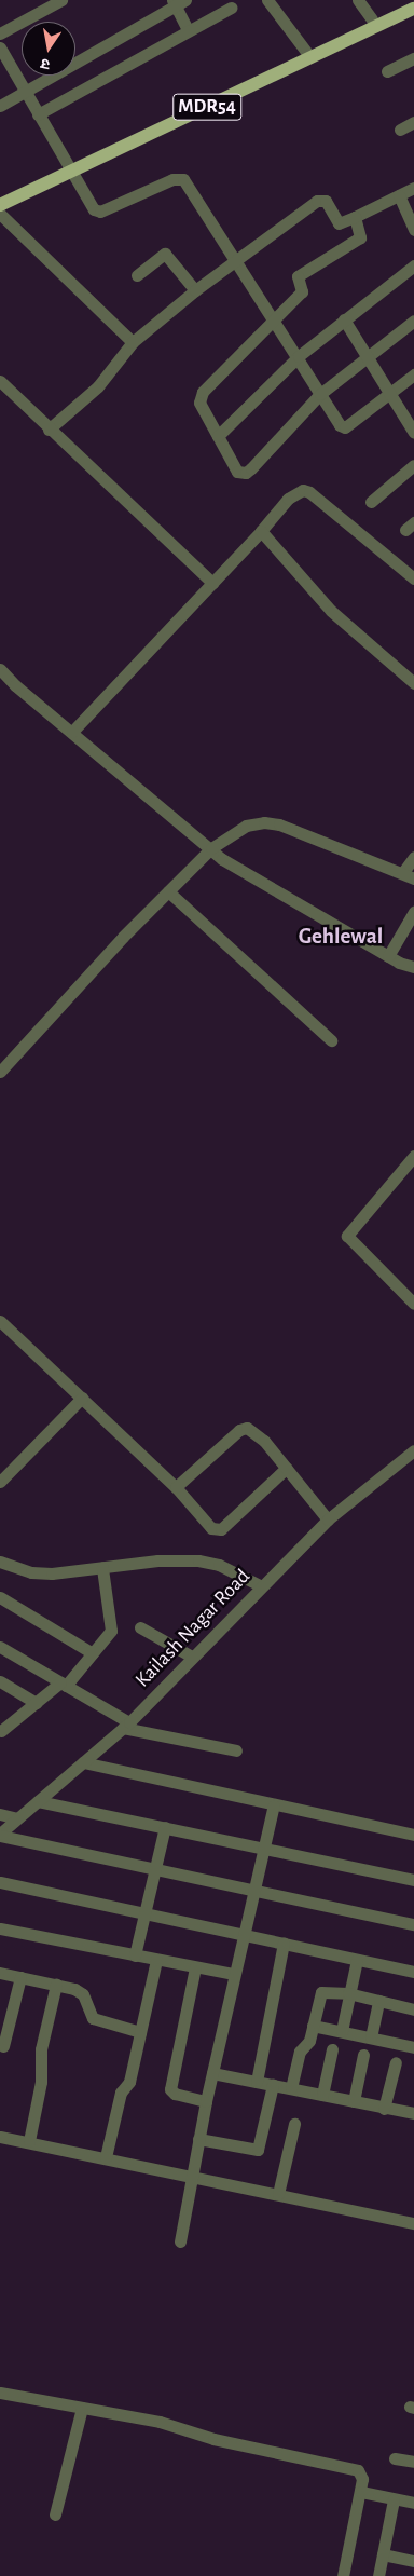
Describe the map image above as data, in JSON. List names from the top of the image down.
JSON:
{
  "streets": {
    "main road": ["MDR54"],
    "street": ["Kailash Nagar Road"]
  },
  "districts": ["Gehlewal"],
  "north": "bottom"
}
